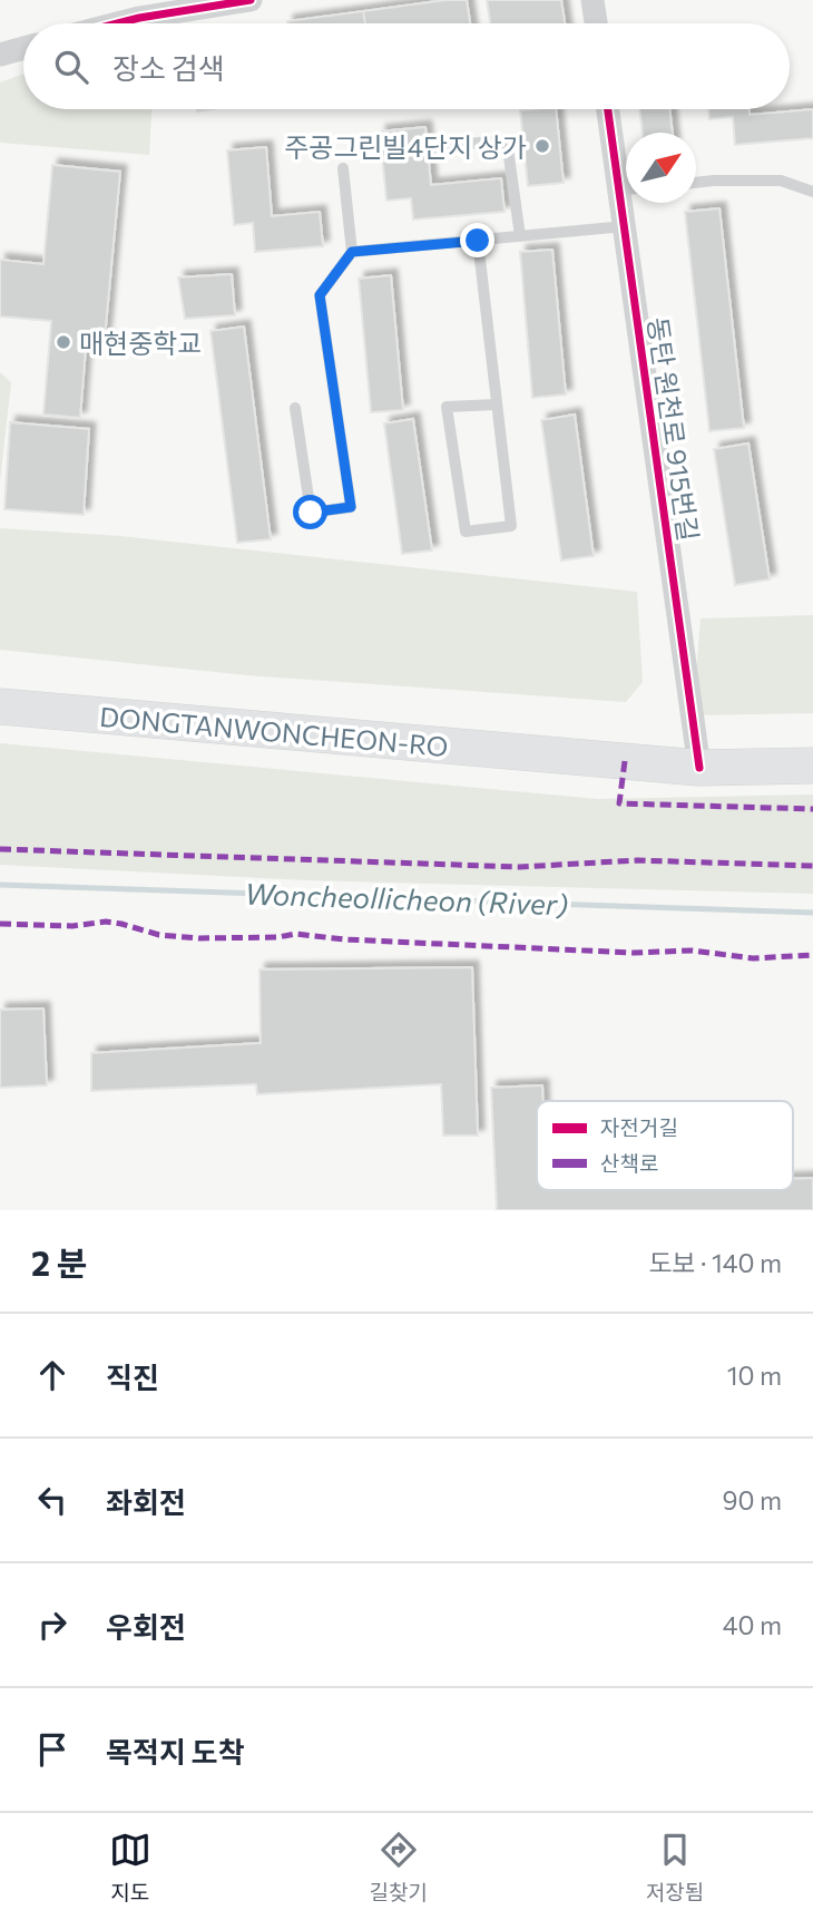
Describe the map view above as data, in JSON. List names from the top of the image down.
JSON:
{
  "streets": {
    "main road": ["DONGTANWONCHEON-RO"],
    "street": ["동탄 원천로 915번길"]
  },
  "crossings": [
    ["동탄 원천로 915번길", "DONGTANWONCHEON-RO"]
  ],
  "water": ["Woncheollicheon (River)"],
  "places": ["주공그린빌4단지 상가", "매현중학교"],
  "legend": ["자전거길", "산책로"],
  "north": "top right",
  "page": {
    "search": "장소 검색",
    "heading": ["2 분", "도보 · 140 m"],
    "list": [
      ["직진", "10 m"],
      ["좌회전", "90 m"],
      ["우회전", "40 m"],
      "목적지 도착"
    ],
    "nav": ["지도", "길찾기", "저장됨"]
  }
}
